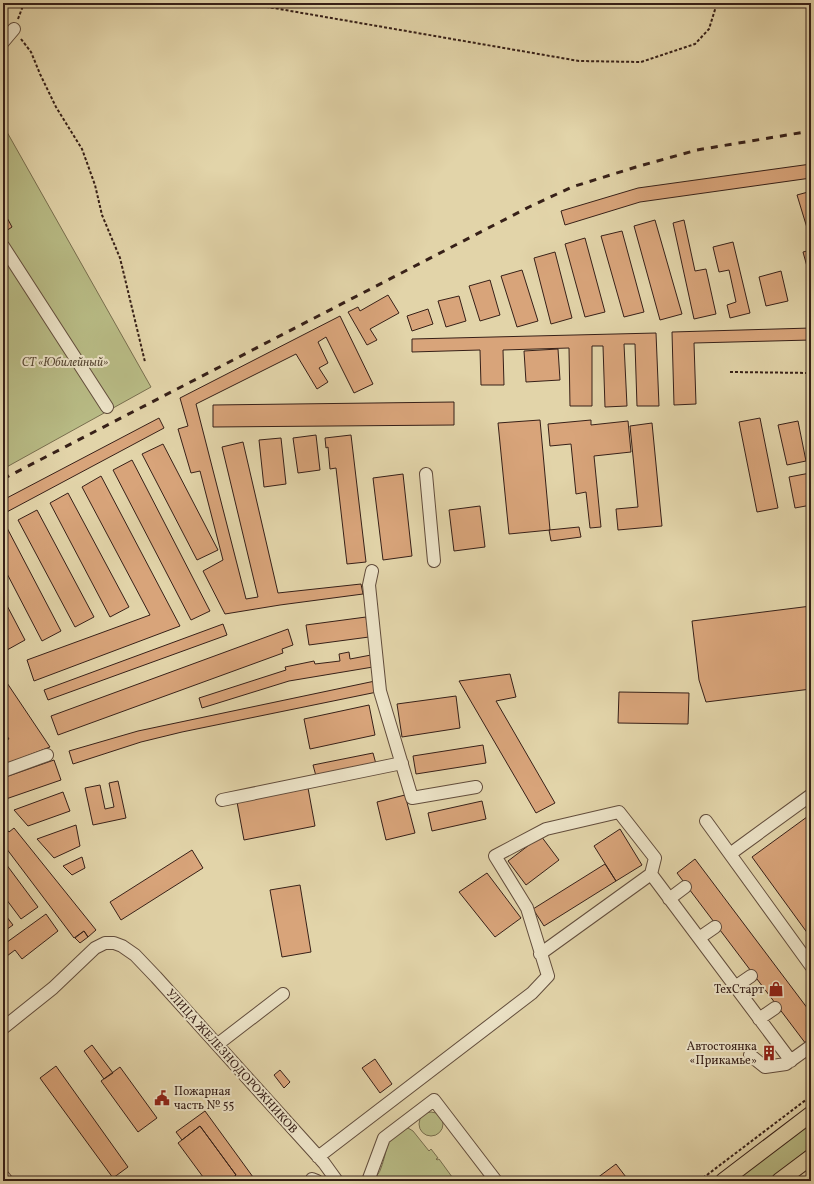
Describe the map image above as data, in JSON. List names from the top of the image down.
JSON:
{
  "streets": {
    "street": ["УЛИЦА ЖЕЛЕЗНОДОРОЖНИКОВ"]
  },
  "parks": ["СТ «Юбилейный»"],
  "places": {
    "shop": ["ТехСтарт"],
    "building": ["Автостоянка «Прикамье»"],
    "public building": ["Пожарная часть № 55"]
  }
}
